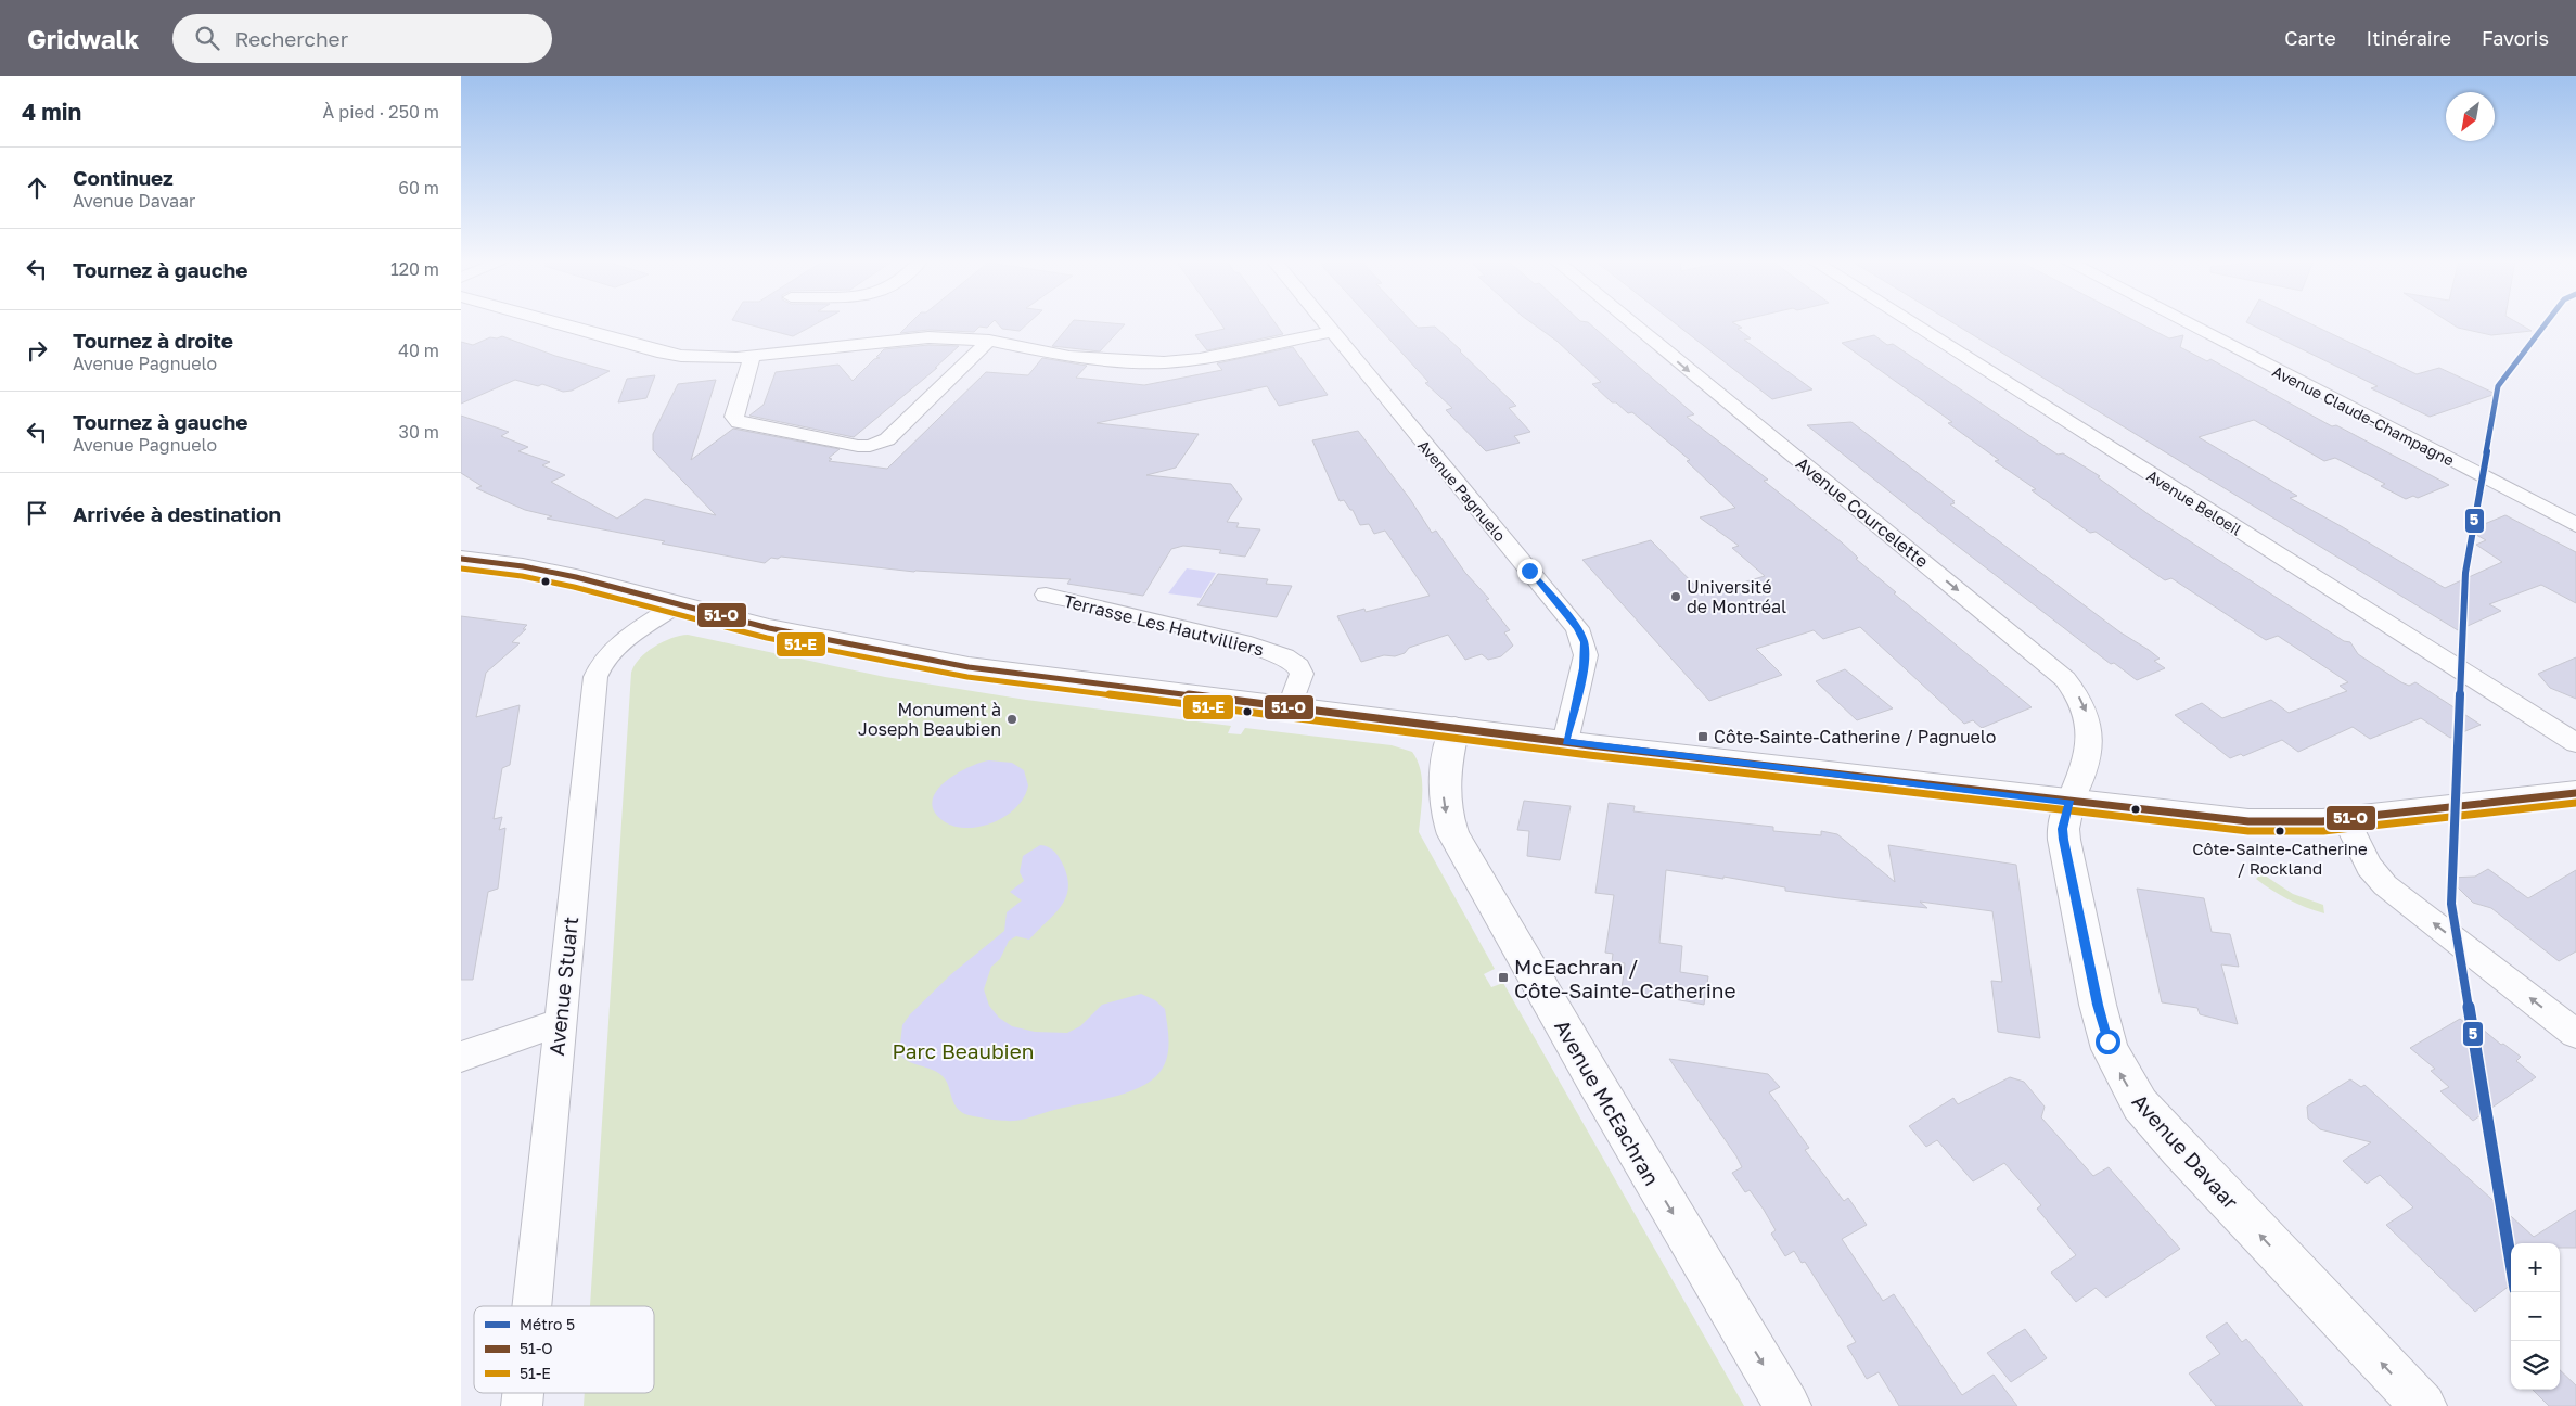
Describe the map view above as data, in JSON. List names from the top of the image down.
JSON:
{
  "streets": {
    "main road": ["Avenue McEachran", "Avenue Davaar"],
    "street": [
      "Avenue Claude-Champagne",
      "Avenue Pagnuelo",
      "Avenue Beloeil",
      "Avenue Courcelette",
      "Terrasse Les Hautvilliers",
      "Avenue Stuart"
    ]
  },
  "crossings": [
    ["Avenue Courcelette", "Avenue Davaar"]
  ],
  "one_way": ["Avenue Courcelette", "Avenue McEachran", "Avenue Davaar"],
  "parks": ["Parc Beaubien"],
  "places": {
    "other": ["Université de Montréal", "Monument à Joseph Beaubien", "Côte-Sainte-Catherine / Rockland"],
    "transit": ["Côte-Sainte-Catherine / Pagnuelo", "McEachran / Côte-Sainte-Catherine"]
  },
  "lines": ["metro line 5", "transit line 51-O", "transit line 51-E"],
  "legend": ["Métro 5", "51-O", "51-E"],
  "north": "bottom left",
  "page": {
    "header": "Gridwalk",
    "search": "Rechercher",
    "nav": ["Carte", "Itinéraire", "Favoris"],
    "heading": ["4 min", "À pied · 250 m"],
    "list": [
      ["Continuez", "Avenue Davaar", "60 m"],
      ["Tournez à gauche", "120 m"],
      ["Tournez à droite", "Avenue Pagnuelo", "40 m"],
      ["Tournez à gauche", "Avenue Pagnuelo", "30 m"],
      "Arrivée à destination"
    ],
    "map_buttons": ["+", "−"]
  }
}
